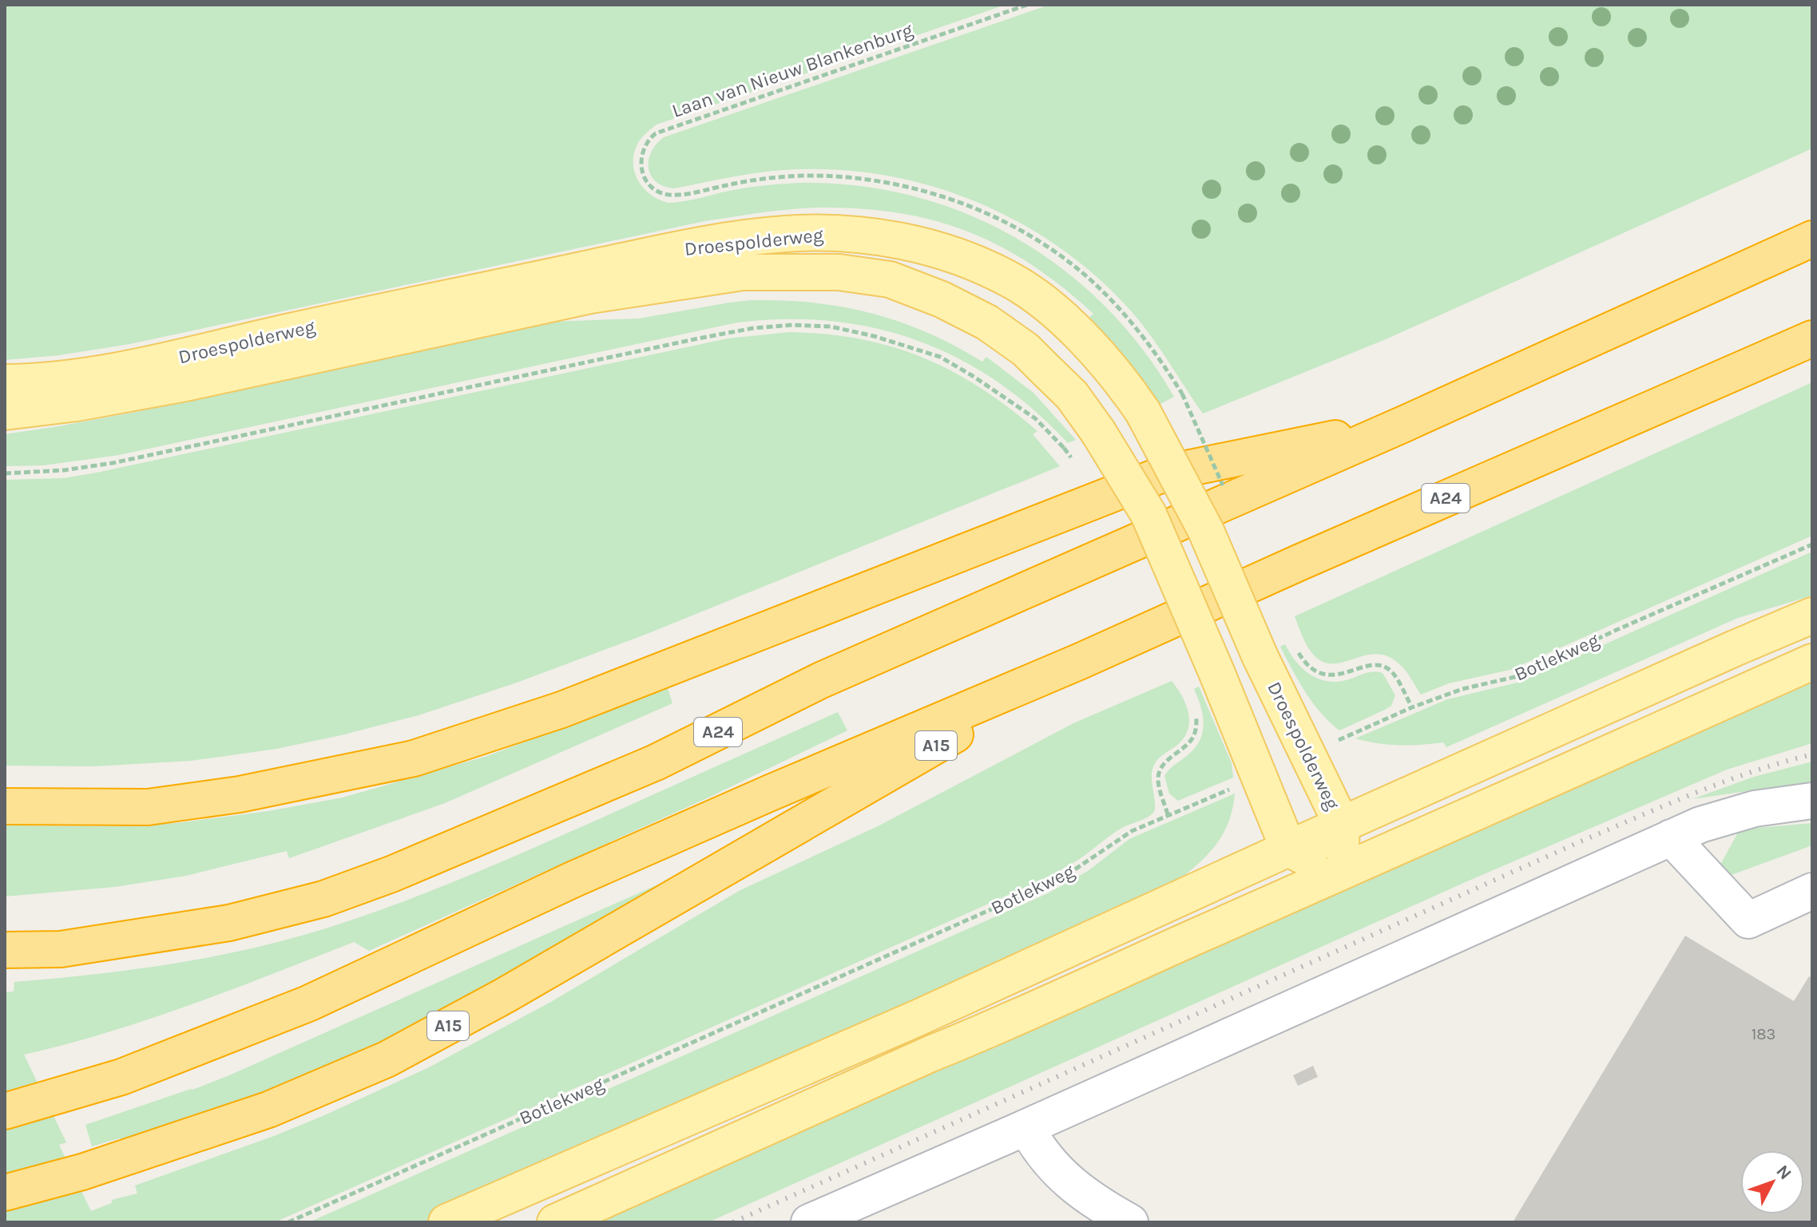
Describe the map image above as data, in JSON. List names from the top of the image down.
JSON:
{
  "streets": {
    "highway": ["A24", "A15"],
    "main road": ["Droespolderweg"],
    "path": ["Laan van Nieuw Blankenburg", "Botlekweg"]
  },
  "crossings": [
    ["Droespolderweg", "Botlekweg"],
    ["A24", "A15"]
  ],
  "house_numbers": ["183"],
  "north": "top right"
}
